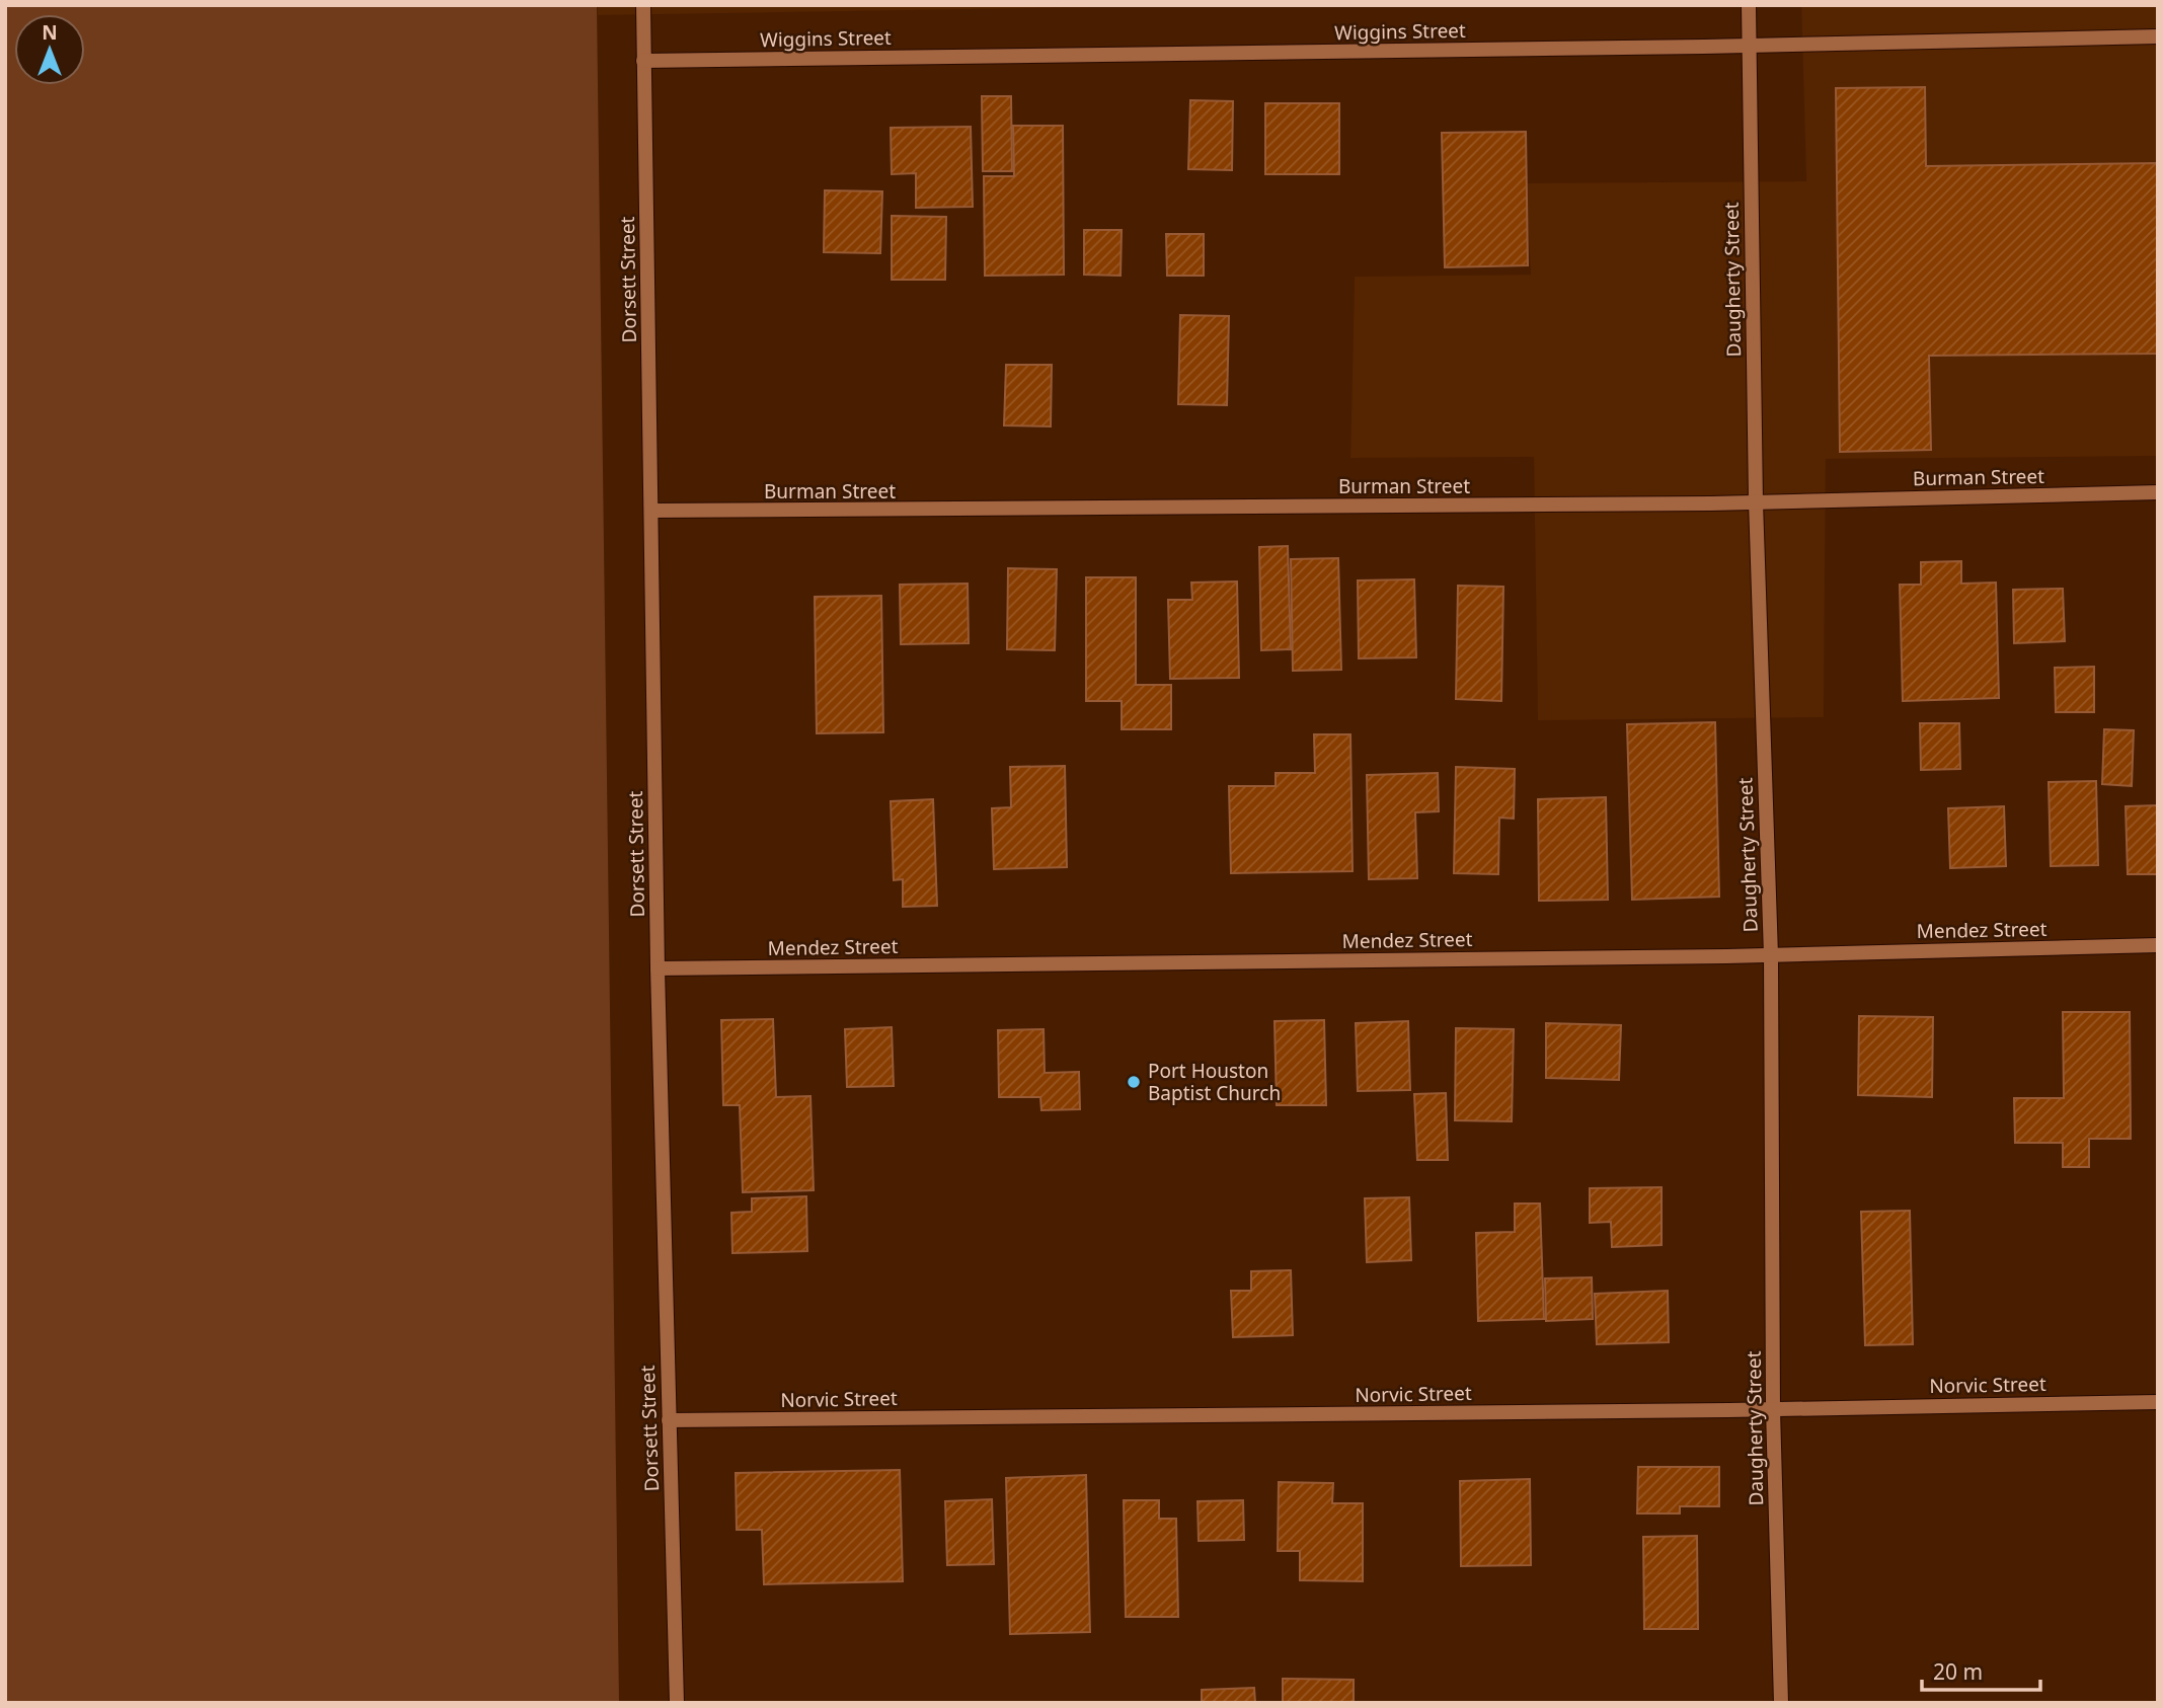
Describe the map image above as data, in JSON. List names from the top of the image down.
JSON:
{
  "streets": {
    "street": [
      "Wiggins Street",
      "Dorsett Street",
      "Daugherty Street",
      "Burman Street",
      "Mendez Street",
      "Norvic Street"
    ]
  },
  "crossings": [
    ["Wiggins Street", "Dorsett Street"],
    ["Wiggins Street", "Daugherty Street"],
    ["Dorsett Street", "Burman Street"],
    ["Dorsett Street", "Mendez Street"],
    ["Dorsett Street", "Norvic Street"],
    ["Daugherty Street", "Burman Street"],
    ["Daugherty Street", "Mendez Street"],
    ["Daugherty Street", "Norvic Street"]
  ],
  "places": ["Port Houston Baptist Church"],
  "scale_bar": "20 m",
  "north": "top"
}
